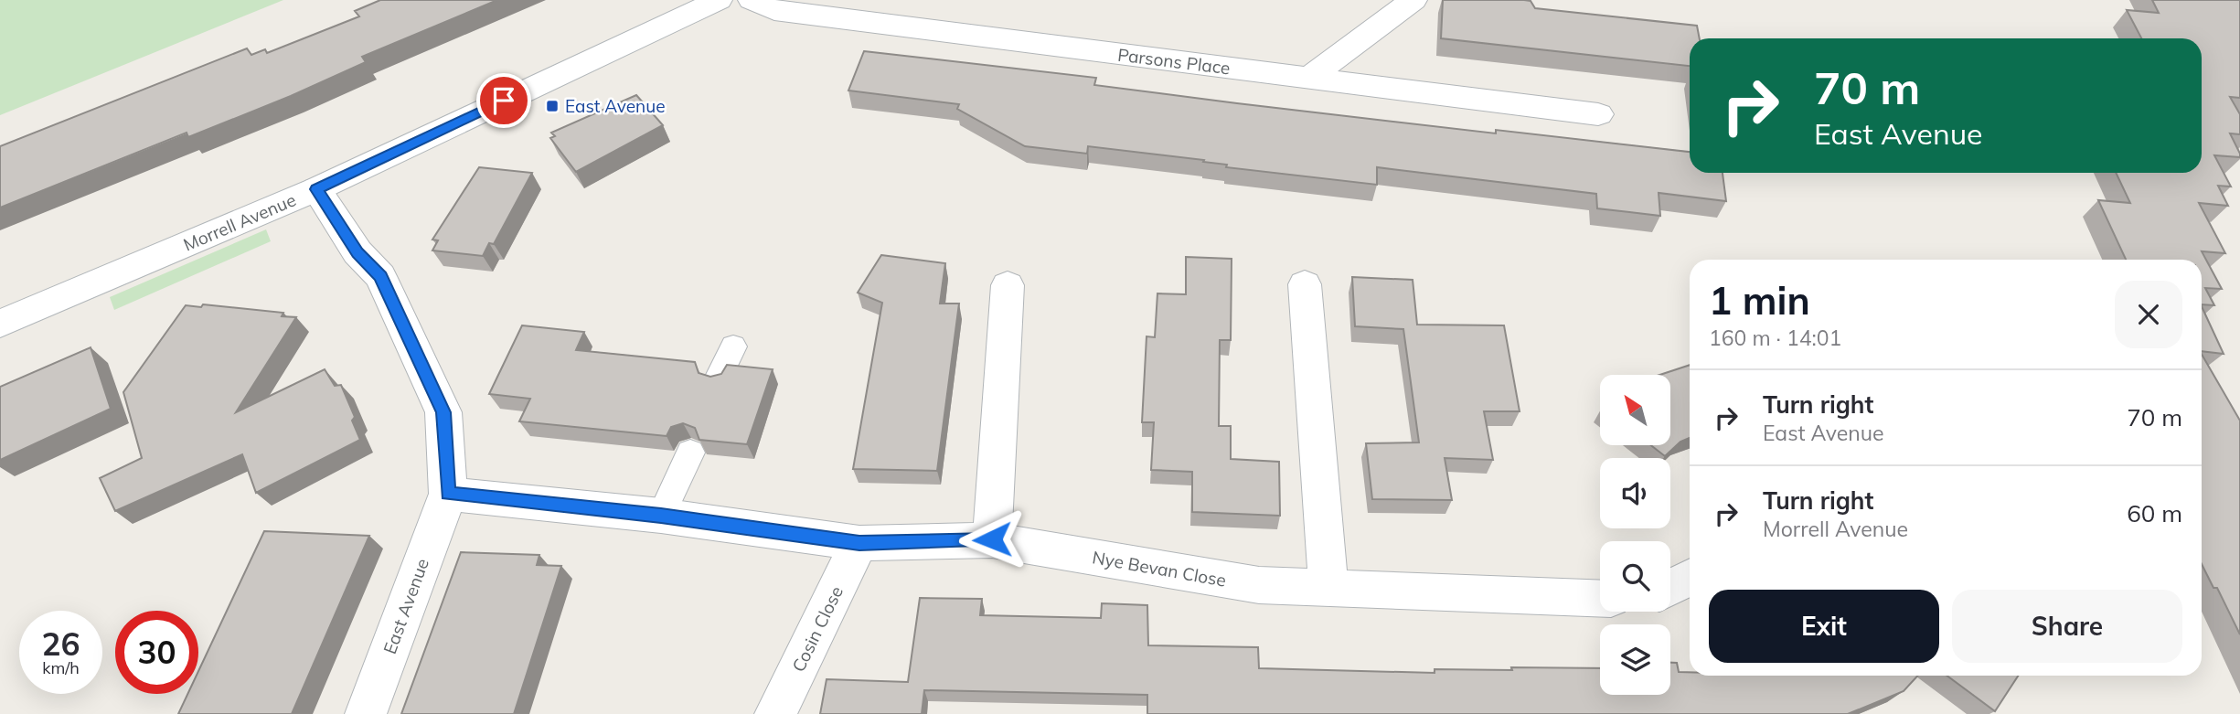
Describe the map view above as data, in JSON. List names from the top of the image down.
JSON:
{
  "streets": {
    "street": [
      "Parsons Place",
      "Morrell Avenue",
      "Nye Bevan Close",
      "East Avenue",
      "Cosin Close"
    ]
  },
  "crossings": [
    ["Morrell Avenue", "East Avenue"],
    ["Nye Bevan Close", "East Avenue"],
    ["Nye Bevan Close", "Cosin Close"]
  ],
  "places": {
    "transit": ["East Avenue"]
  },
  "north": "top left",
  "page": {
    "turn": ["70 m", "East Avenue"],
    "heading": ["1 min", "160 m · 14:01"],
    "list": [
      {
        "name": "Turn right",
        "note": "East Avenue",
        "value": "70 m"
      },
      {
        "name": "Turn right",
        "note": "Morrell Avenue",
        "value": "60 m"
      }
    ],
    "buttons": ["Exit", "Share"],
    "speed": "26 km/h",
    "limit": "30"
  }
}
